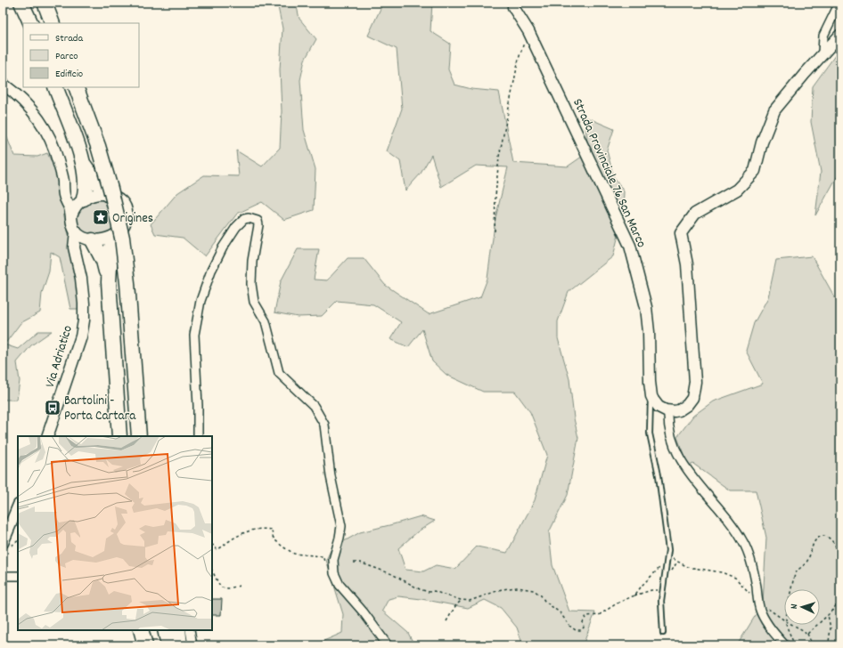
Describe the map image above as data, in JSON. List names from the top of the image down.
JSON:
{
  "streets": {
    "street": ["Strada Provinciale 76 San Marco", "Via Adriatico"]
  },
  "places": {
    "place": ["Origines"],
    "bus stop": ["Bartolini - Porta Cartara"]
  },
  "legend": ["Strada", "Parco", "Edificio"],
  "north": "left"
}
